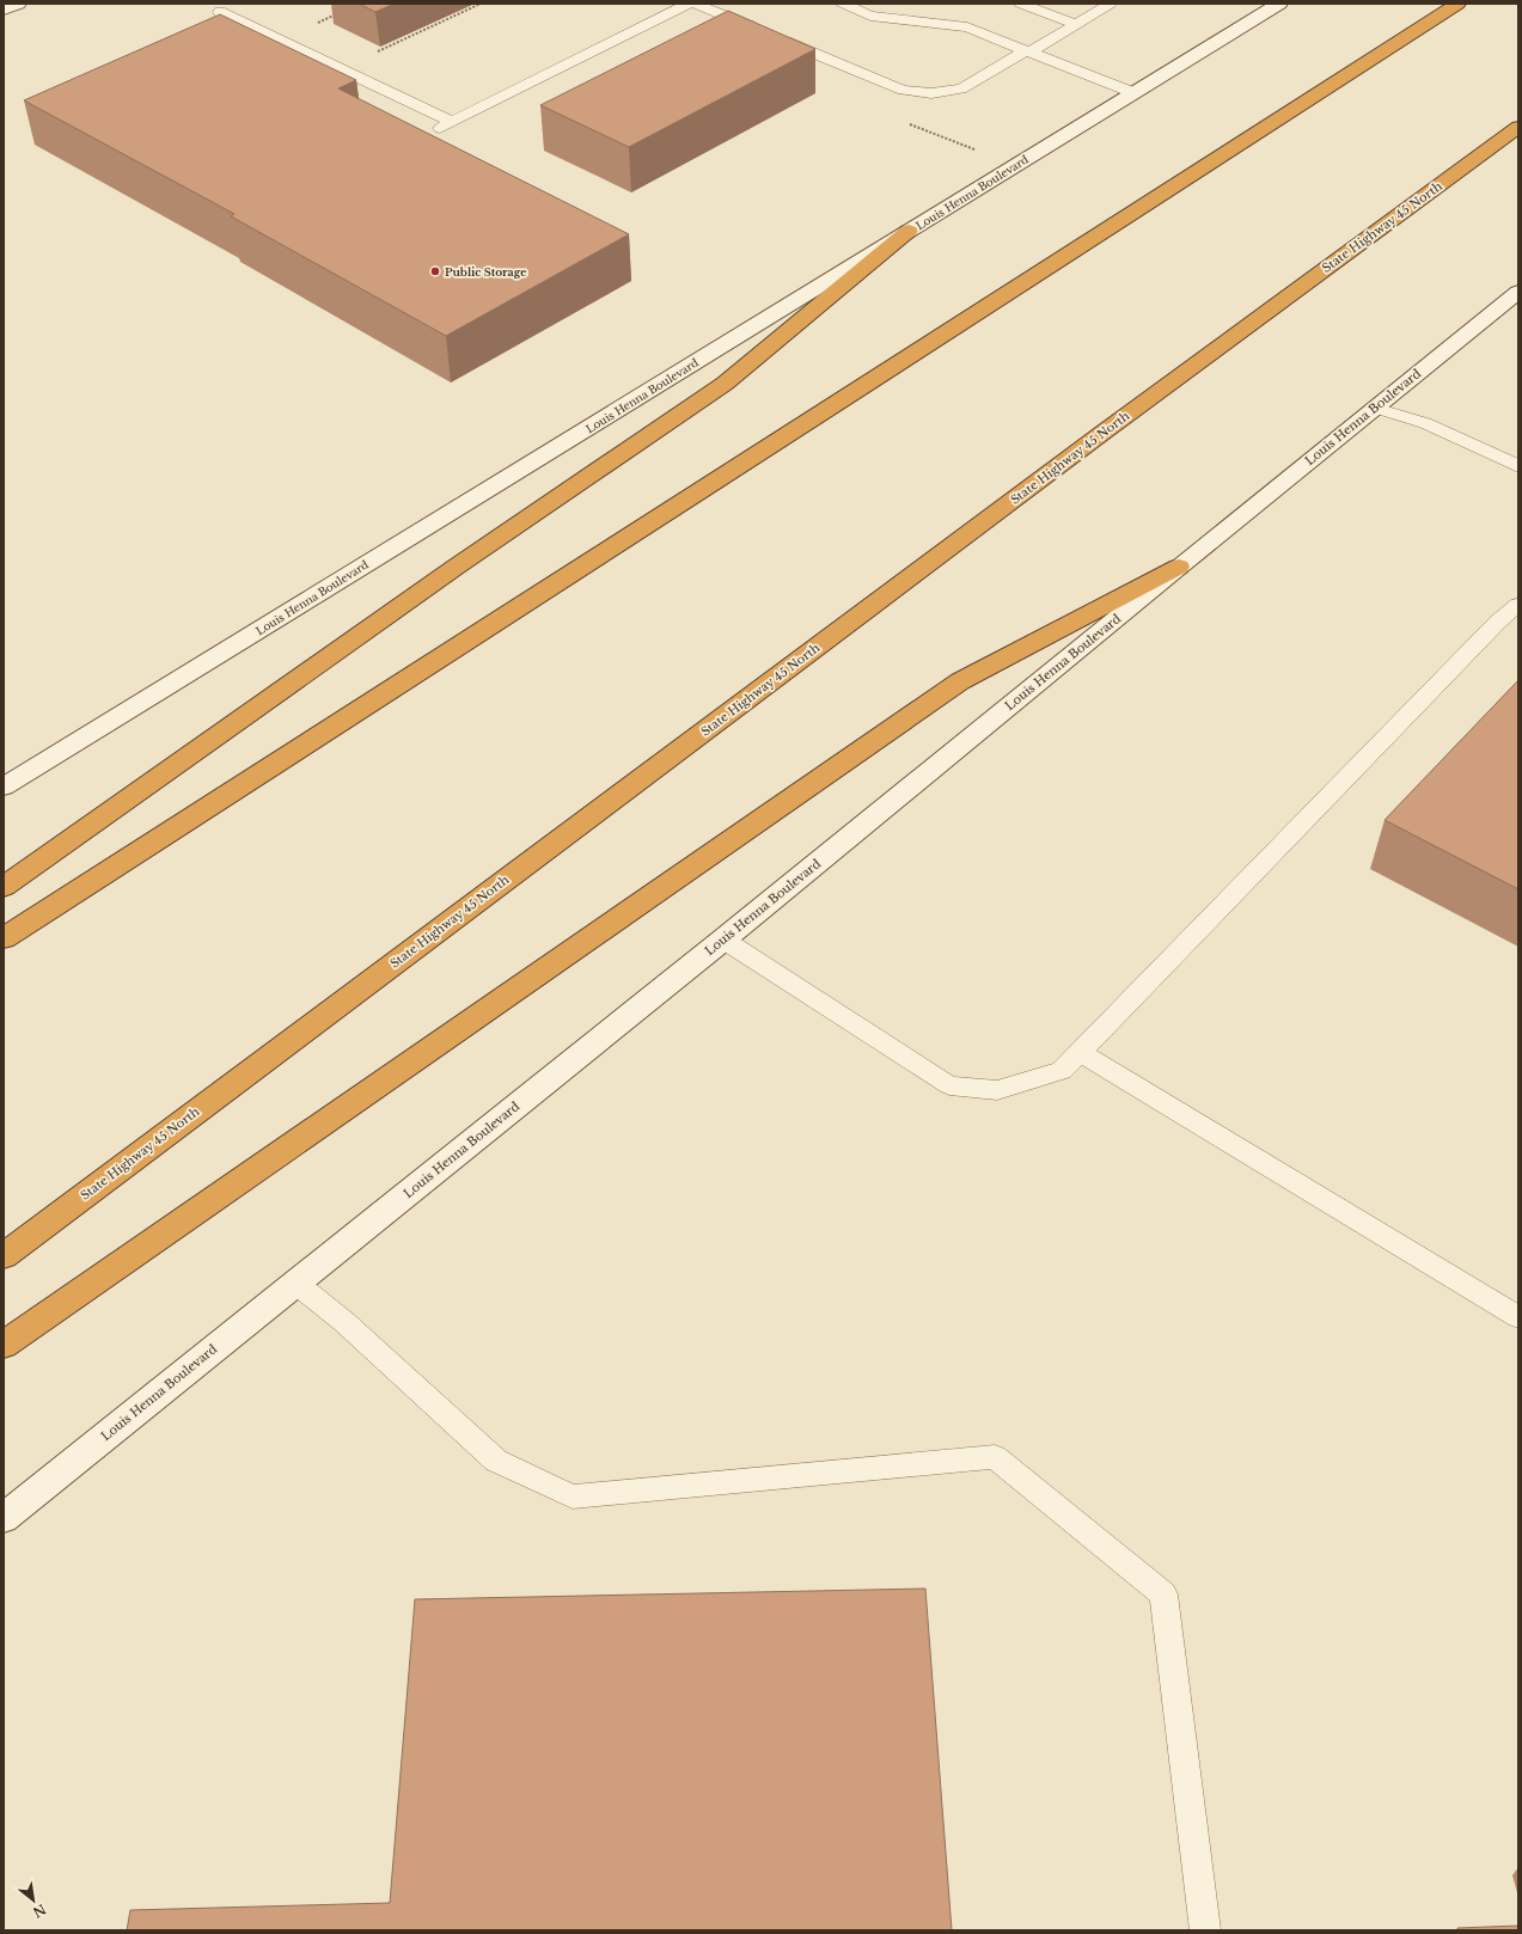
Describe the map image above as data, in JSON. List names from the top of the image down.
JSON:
{
  "streets": {
    "highway": ["State Highway 45 North"],
    "main road": ["Louis Henna Boulevard"]
  },
  "places": ["Public Storage"],
  "north": "bottom right"
}
